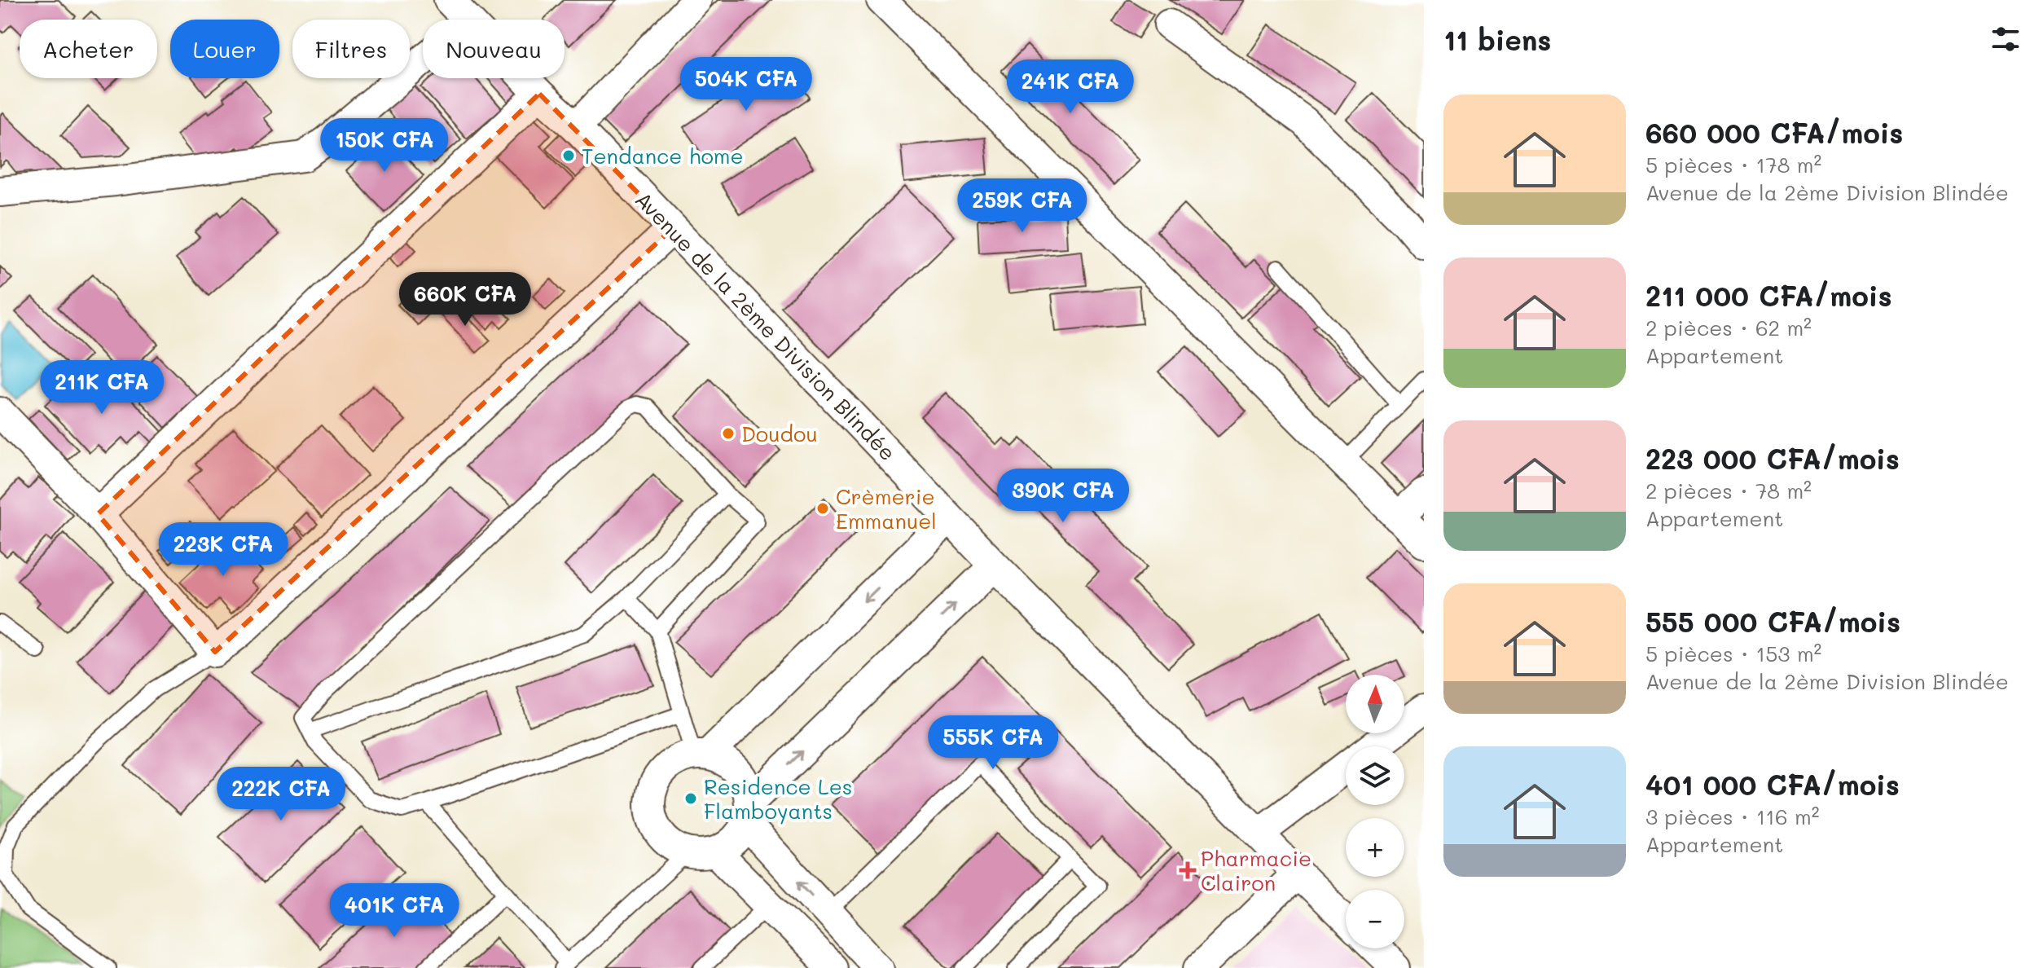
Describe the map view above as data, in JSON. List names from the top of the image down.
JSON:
{
  "streets": {
    "street": ["Avenue de la 2ème Division Blindée"]
  },
  "places": {
    "other": [
      "Tendance home",
      "Doudou",
      "Crèmerie Emmanuel",
      "Residence Les Flamboyants"
    ],
    "health": ["Pharmacie Clairon"]
  },
  "north": "top",
  "page": {
    "heading": "11 biens",
    "chip": [
      "Acheter",
      "Louer",
      "Filtres",
      "Nouveau"
    ],
    "price": [
      "504K CFA",
      "241K CFA",
      "150K CFA",
      "259K CFA",
      "660K CFA",
      "211K CFA",
      "390K CFA",
      "223K CFA",
      "555K CFA",
      "222K CFA",
      "401K CFA"
    ],
    "list": [
      {
        "name": "660 000 CFA/mois",
        "note": "5 pièces · 178 m² · Avenue de la 2ème Division Blindée"
      },
      {
        "name": "211 000 CFA/mois",
        "note": "2 pièces · 62 m² · Appartement"
      },
      {
        "name": "223 000 CFA/mois",
        "note": "2 pièces · 78 m² · Appartement"
      },
      {
        "name": "555 000 CFA/mois",
        "note": "5 pièces · 153 m² · Avenue de la 2ème Division Blindée"
      },
      {
        "name": "401 000 CFA/mois",
        "note": "3 pièces · 116 m² · Appartement"
      }
    ],
    "map_buttons": ["+", "−"]
  }
}
